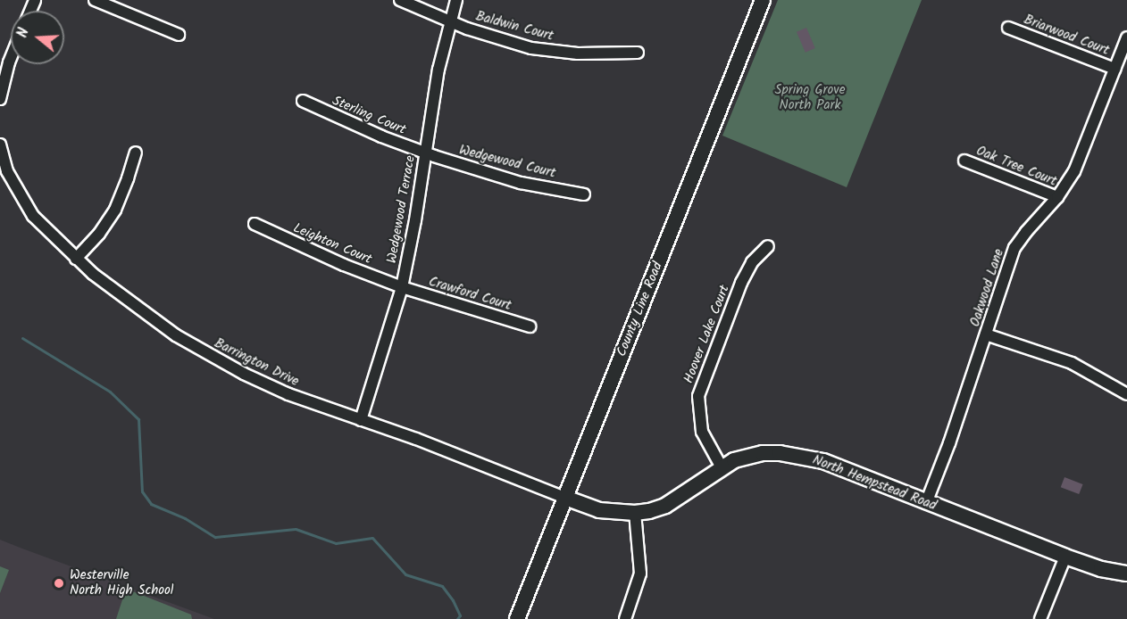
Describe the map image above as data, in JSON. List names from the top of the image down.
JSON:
{
  "streets": {
    "main road": ["County Line Road", "North Hempstead Road"],
    "street": [
      "Baldwin Court",
      "Briarwood Court",
      "Sterling Court",
      "Wedgewood Court",
      "Oak Tree Court",
      "Wedgewood Terrace",
      "Leighton Court",
      "Oakwood Lane",
      "Crawford Court",
      "Hoover Lake Court",
      "Barrington Drive"
    ]
  },
  "crossings": [
    ["Baldwin Court", "Wedgewood Terrace"],
    ["Briarwood Court", "Oakwood Lane"],
    ["Sterling Court", "Wedgewood Court"],
    ["Sterling Court", "Wedgewood Terrace"],
    ["Wedgewood Court", "Wedgewood Terrace"],
    ["Oak Tree Court", "Oakwood Lane"],
    ["Wedgewood Terrace", "Leighton Court"],
    ["Wedgewood Terrace", "Crawford Court"],
    ["Wedgewood Terrace", "Barrington Drive"],
    ["Leighton Court", "Crawford Court"],
    ["Oakwood Lane", "North Hempstead Road"],
    ["County Line Road", "Barrington Drive"],
    ["County Line Road", "North Hempstead Road"],
    ["Hoover Lake Court", "North Hempstead Road"],
    ["Barrington Drive", "North Hempstead Road"]
  ],
  "parks": ["Spring Grove North Park"],
  "places": ["Westerville North High School"],
  "north": "left"
}
